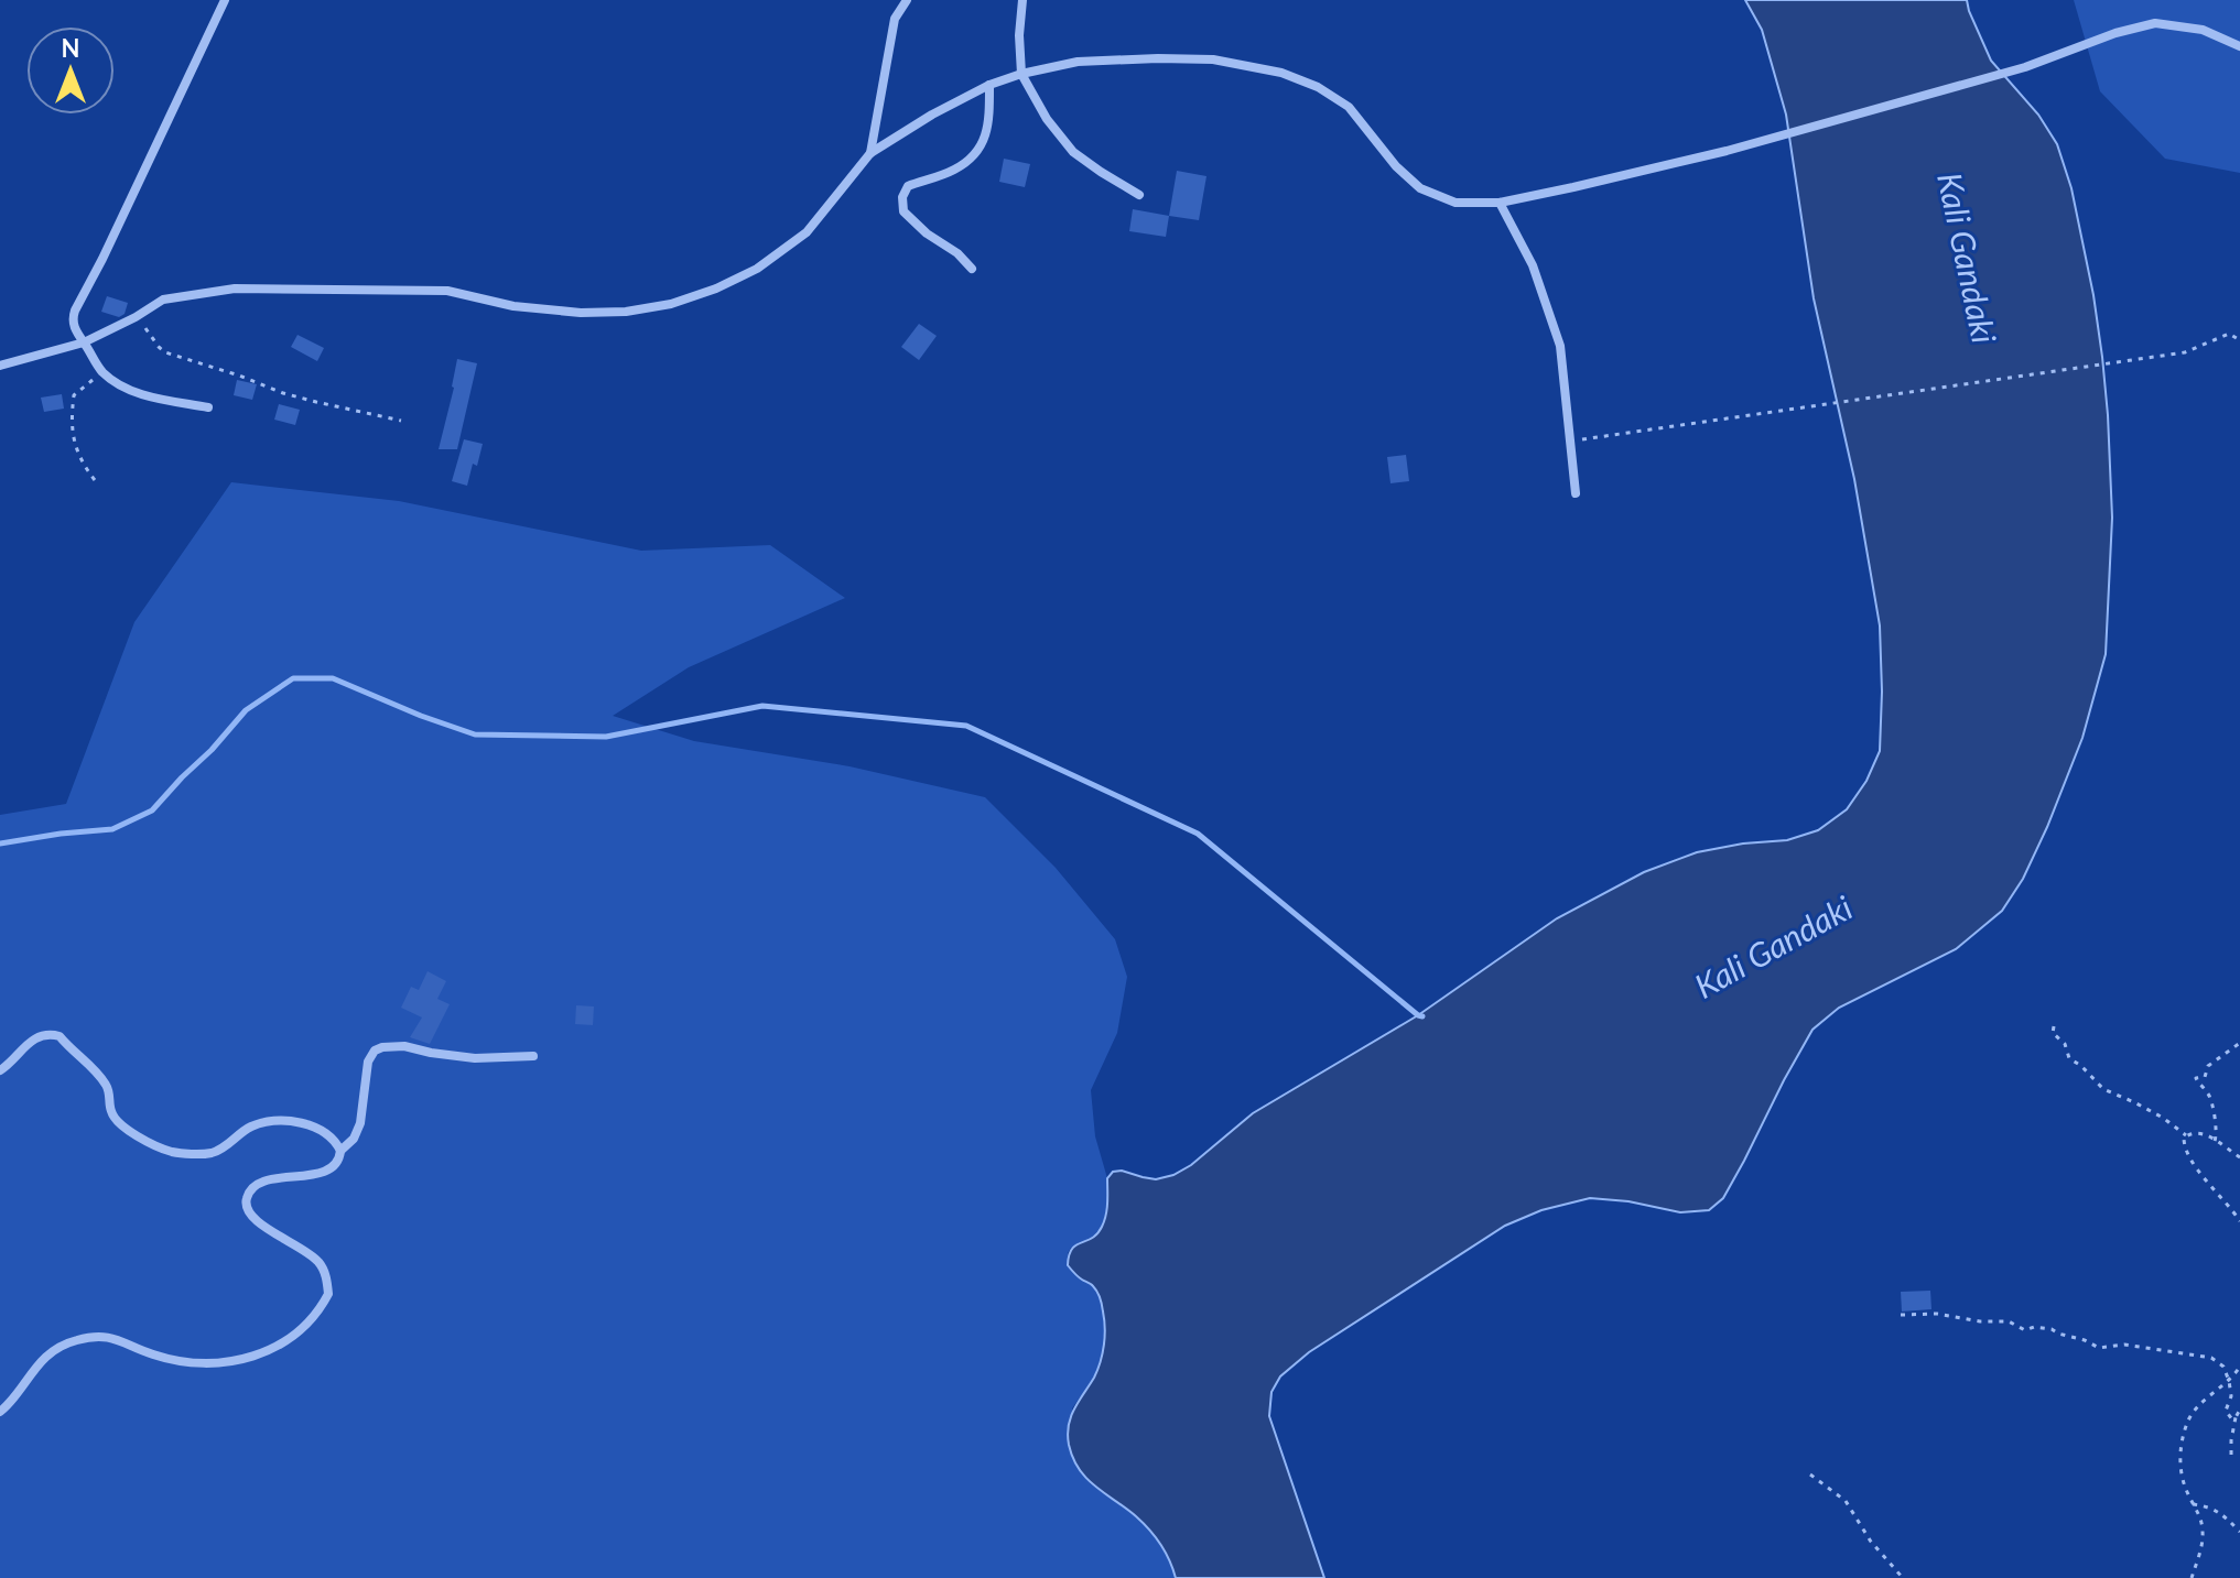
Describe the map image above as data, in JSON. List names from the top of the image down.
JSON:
{
  "water": ["Kali Gandaki"],
  "north": "top"
}
